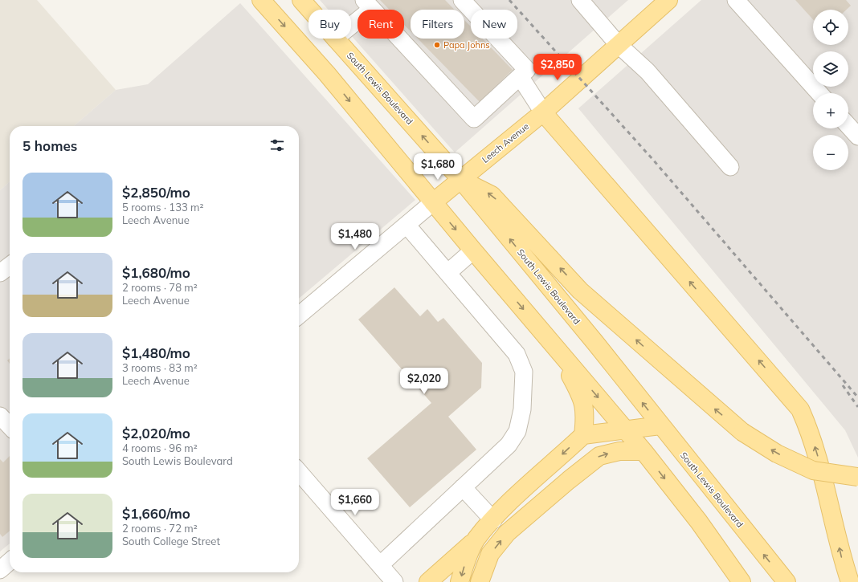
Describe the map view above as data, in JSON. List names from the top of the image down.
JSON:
{
  "streets": {
    "main road": ["South Lewis Boulevard", "Leech Avenue"]
  },
  "crossings": [
    ["South Lewis Boulevard", "Leech Avenue"]
  ],
  "places": ["Papa Johns"],
  "page": {
    "map_buttons": ["+", "−"],
    "chip": [
      "Buy",
      "Rent",
      "Filters",
      "New"
    ],
    "price": [
      "$2,850",
      "$1,680",
      "$1,480",
      "$2,020",
      "$1,660"
    ],
    "heading": "5 homes",
    "list": [
      {
        "name": "$2,850/mo",
        "note": "5 rooms · 133 m² · Leech Avenue"
      },
      {
        "name": "$1,680/mo",
        "note": "2 rooms · 78 m² · Leech Avenue"
      },
      {
        "name": "$1,480/mo",
        "note": "3 rooms · 83 m² · Leech Avenue"
      },
      {
        "name": "$2,020/mo",
        "note": "4 rooms · 96 m² · South Lewis Boulevard"
      },
      {
        "name": "$1,660/mo",
        "note": "2 rooms · 72 m² · South College Street"
      }
    ]
  }
}
